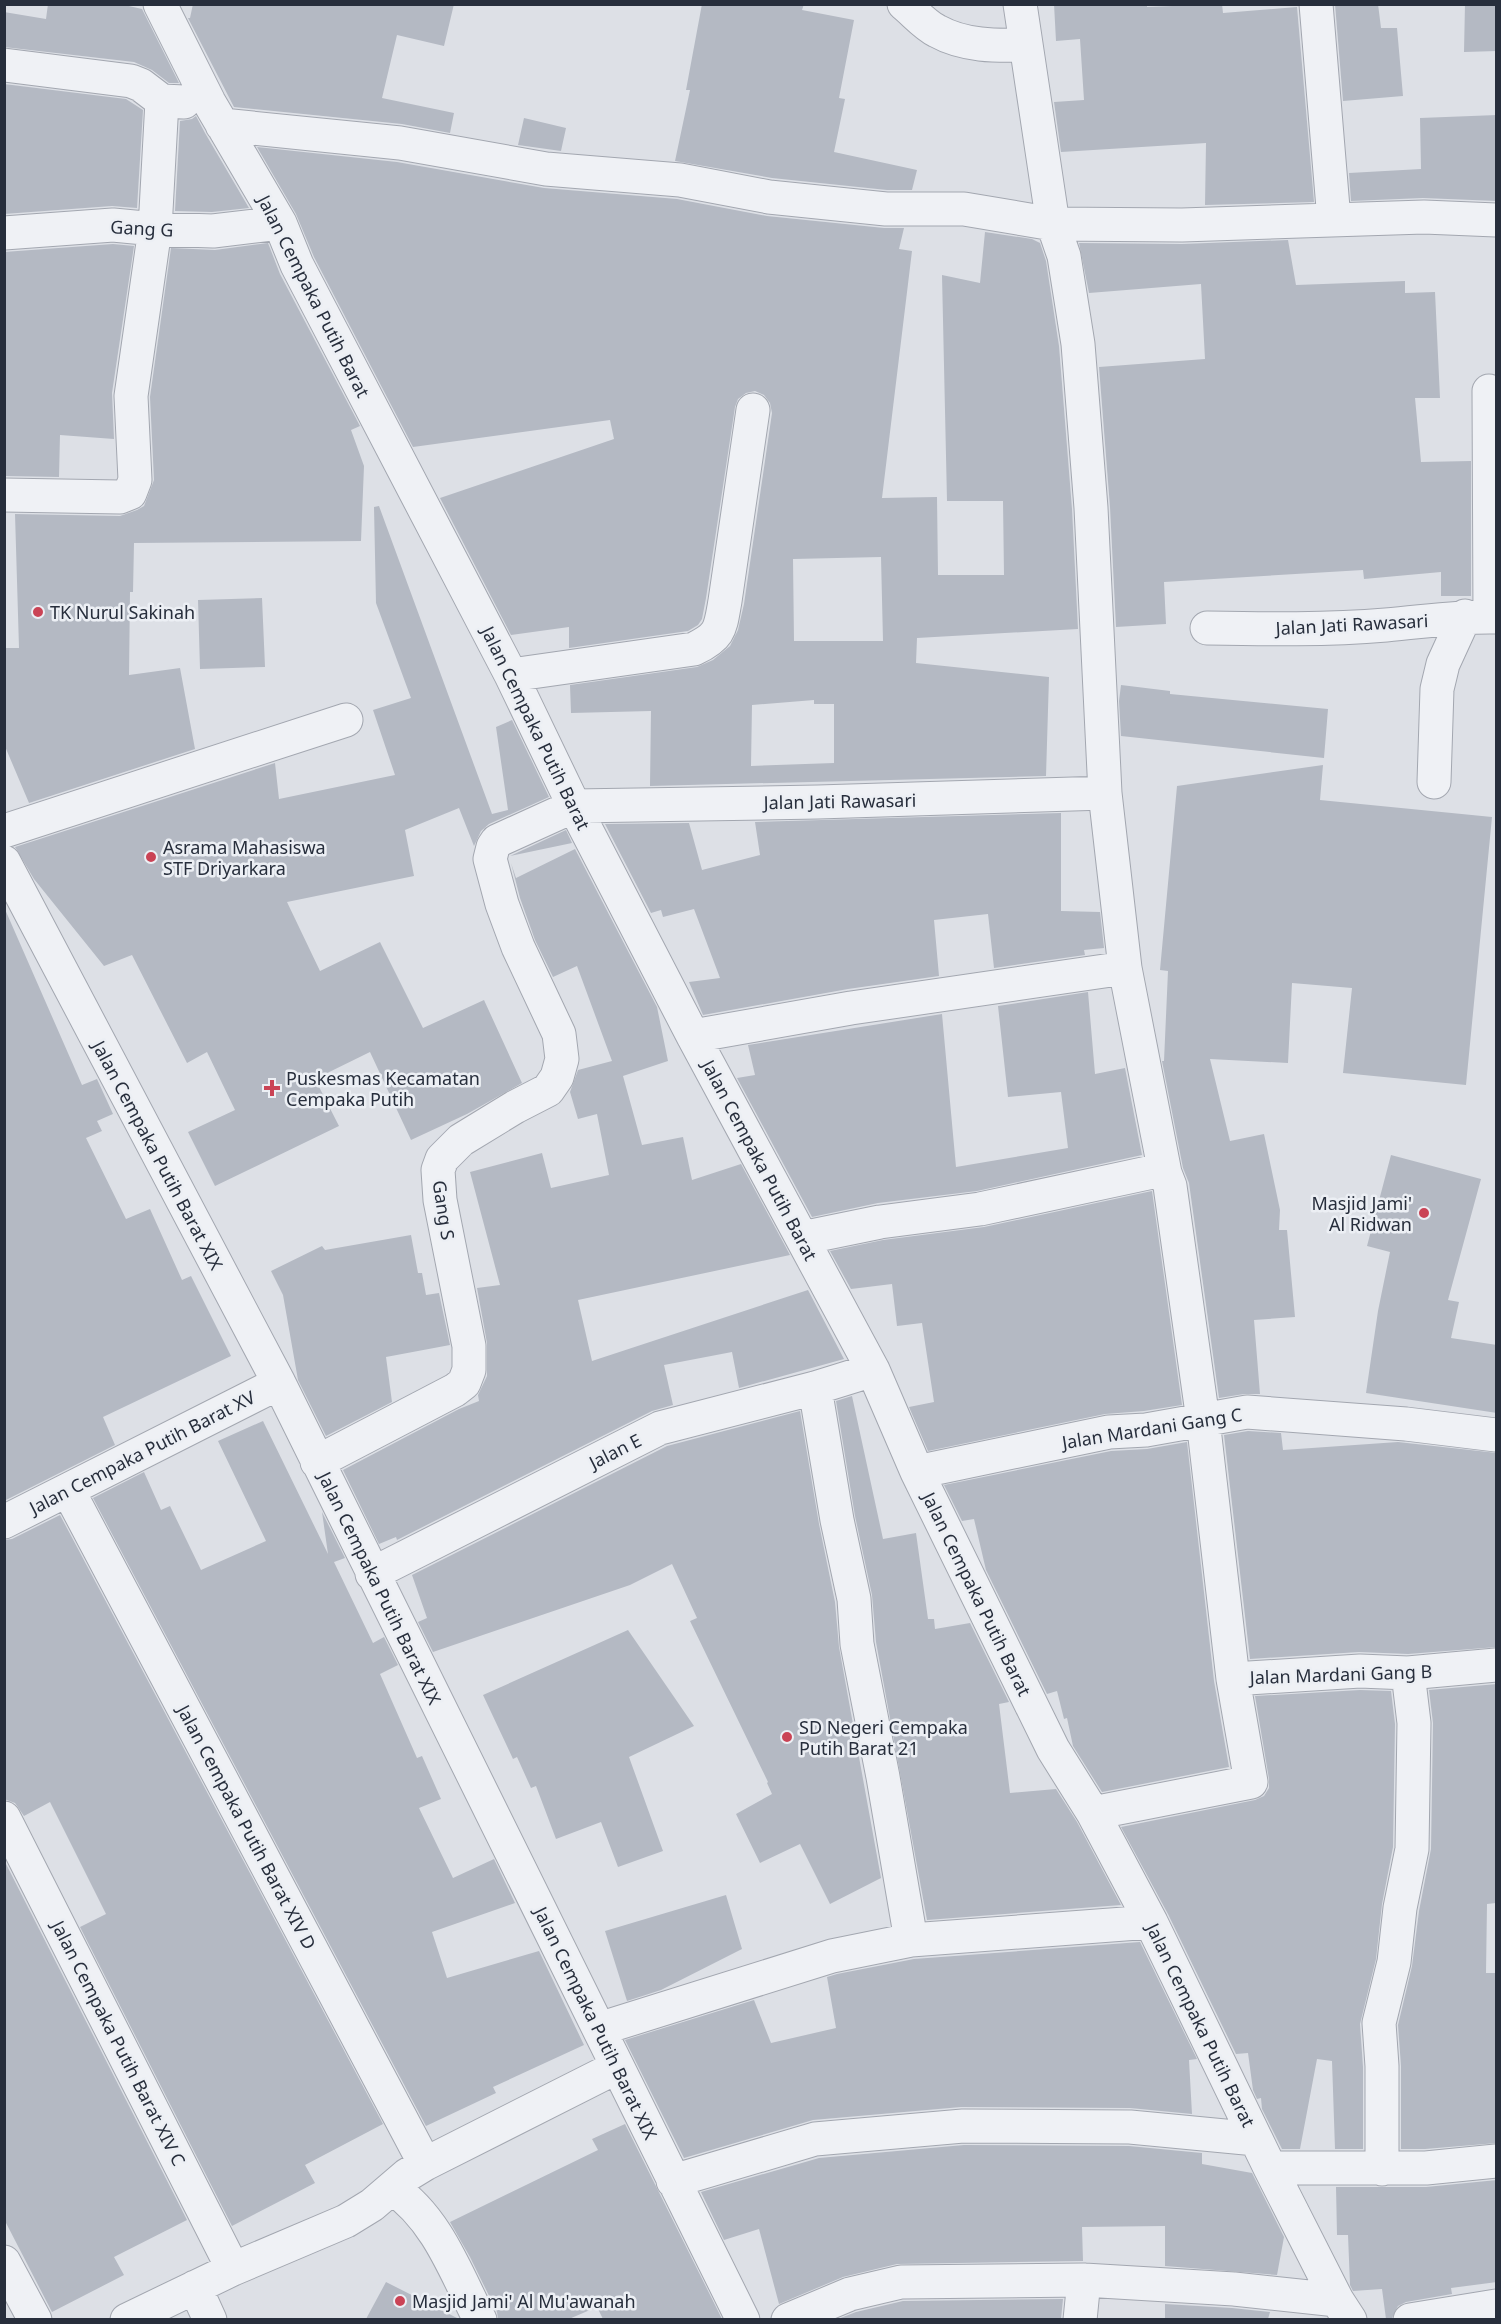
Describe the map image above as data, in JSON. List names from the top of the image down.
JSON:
{
  "streets": {
    "street": [
      "Gang G",
      "Jalan Cempaka Putih Barat",
      "Jalan Jati Rawasari",
      "Jalan Cempaka Putih Barat XIX",
      "Gang S",
      "Jalan Mardani Gang C",
      "Jalan E",
      "Jalan Cempaka Putih Barat XV",
      "Jalan Mardani Gang B",
      "Jalan Cempaka Putih Barat XIV D",
      "Jalan Cempaka Putih Barat XIV C"
    ]
  },
  "crossings": [
    ["Gang G", "Jalan Cempaka Putih Barat"],
    ["Jalan Cempaka Putih Barat", "Jalan Jati Rawasari"],
    ["Jalan Cempaka Putih Barat", "Gang S"],
    ["Jalan Cempaka Putih Barat", "Jalan Mardani Gang C"],
    ["Jalan Cempaka Putih Barat", "Jalan E"],
    ["Jalan Cempaka Putih Barat", "Jalan Mardani Gang B"],
    ["Jalan Jati Rawasari", "Gang S"],
    ["Jalan Cempaka Putih Barat XIX", "Gang S"],
    ["Jalan Cempaka Putih Barat XIX", "Jalan E"],
    ["Jalan Cempaka Putih Barat XIX", "Jalan Cempaka Putih Barat XV"],
    ["Jalan Cempaka Putih Barat XV", "Jalan Cempaka Putih Barat XIV D"]
  ],
  "places": {
    "other": [
      "TK Nurul Sakinah",
      "Asrama Mahasiswa STF Driyarkara",
      "Masjid Jami' Al Ridwan",
      "SD Negeri Cempaka Putih Barat 21",
      "Masjid Jami' Al Mu'awanah"
    ],
    "health": ["Puskesmas Kecamatan Cempaka Putih"]
  }
}
